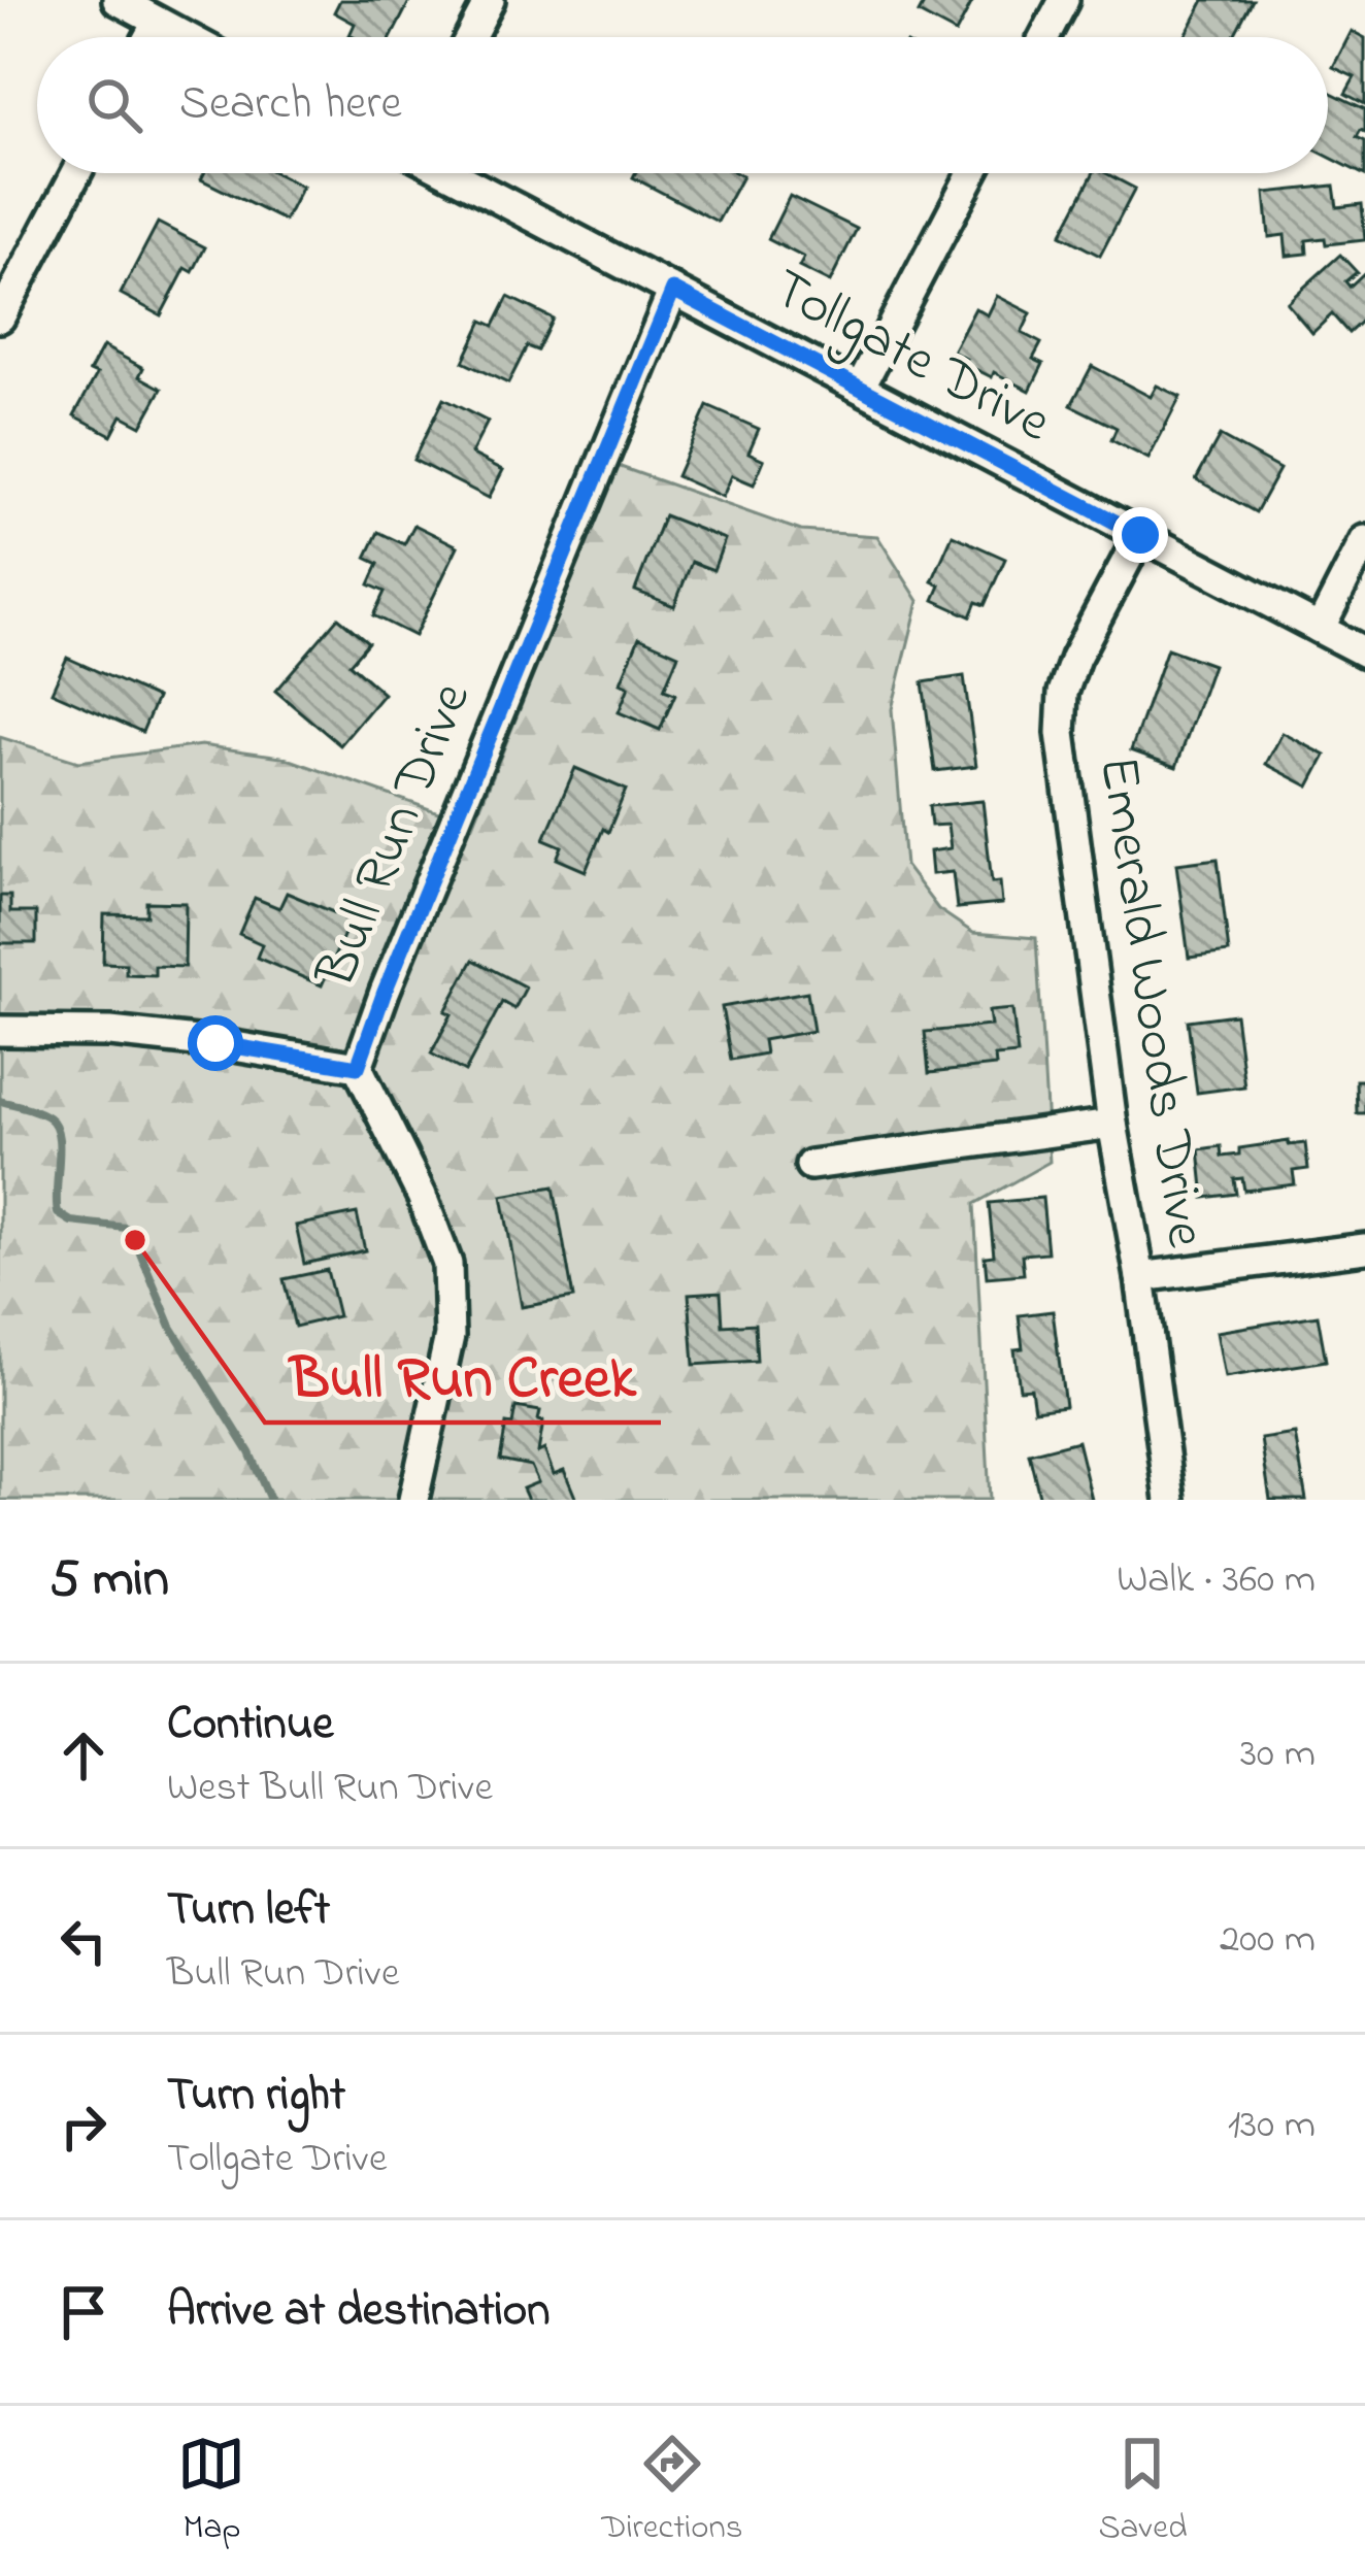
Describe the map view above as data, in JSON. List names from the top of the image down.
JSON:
{
  "streets": {
    "street": ["Tollgate Drive", "Bull Run Drive", "Emerald Woods Drive"]
  },
  "crossings": [
    ["Tollgate Drive", "Bull Run Drive"],
    ["Tollgate Drive", "Emerald Woods Drive"]
  ],
  "places": ["Bull Run Creek"],
  "page": {
    "search": "Search here",
    "heading": ["5 min", "Walk · 360 m"],
    "list": [
      ["Continue", "West Bull Run Drive", "30 m"],
      ["Turn left", "Bull Run Drive", "200 m"],
      ["Turn right", "Tollgate Drive", "130 m"],
      "Arrive at destination"
    ],
    "nav": ["Map", "Directions", "Saved"]
  }
}
